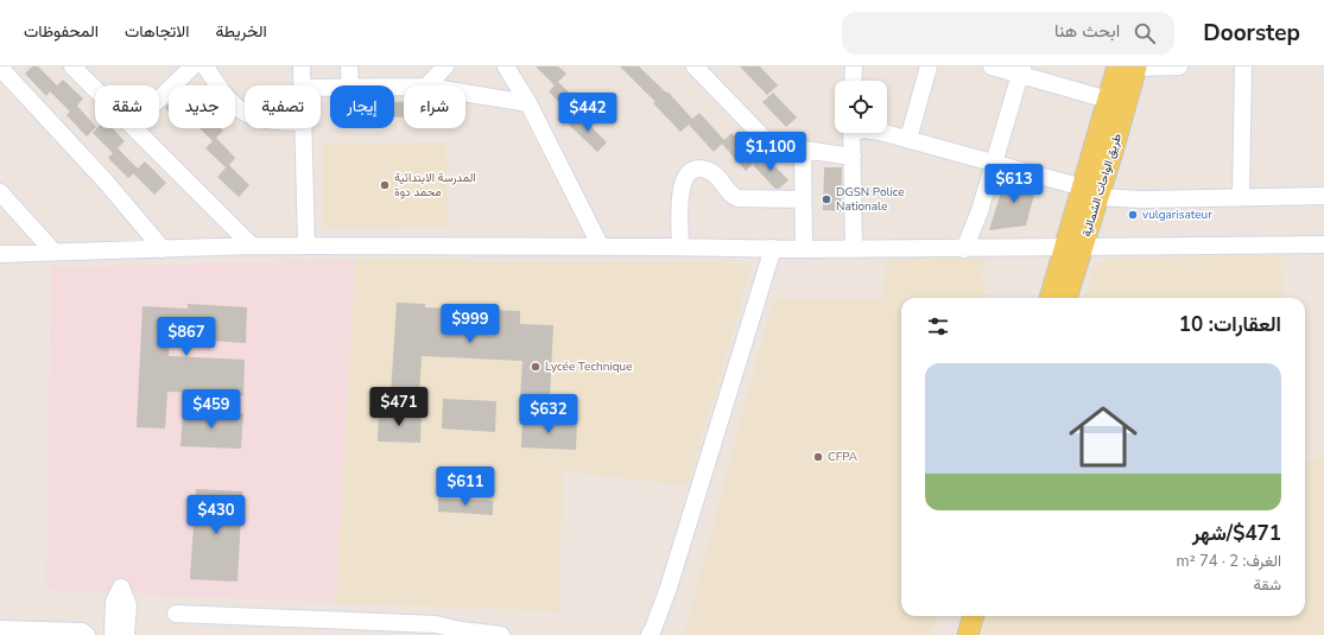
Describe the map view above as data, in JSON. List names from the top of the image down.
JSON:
{
  "streets": {
    "main road": ["طريق الواحات الشمالية"]
  },
  "places": [
    "المدرسة الابتدائية محمد دوة",
    "DGSN Police Nationale",
    "vulgarisateur",
    "Lycée Technique",
    "CFPA"
  ],
  "page": {
    "header": "Doorstep",
    "search": "ابحث هنا",
    "nav": ["الخريطة", "الاتجاهات", "المحفوظات"],
    "chip": [
      "شراء",
      "إيجار",
      "تصفية",
      "جديد",
      "شقة"
    ],
    "price": [
      "$442",
      "$1,100",
      "$613",
      "$999",
      "$867",
      "$471",
      "$459",
      "$632",
      "$611",
      "$430"
    ],
    "heading": "العقارات: 10",
    "list": [
      {
        "name": "$471/شهر",
        "note": "الغرف: 2 · 74 m² · شقة"
      }
    ]
  }
}
